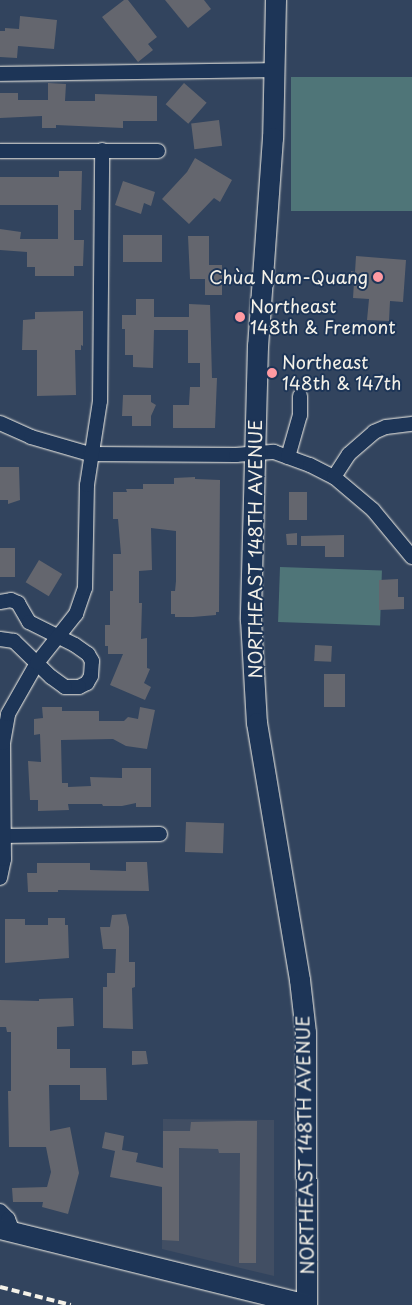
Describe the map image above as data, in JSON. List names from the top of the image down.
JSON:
{
  "streets": {
    "main road": ["NORTHEAST 148TH AVENUE"]
  },
  "places": ["Chùa Nam-Quang", "Northeast 148th & Fremont", "Northeast 148th & 147th"]
}
